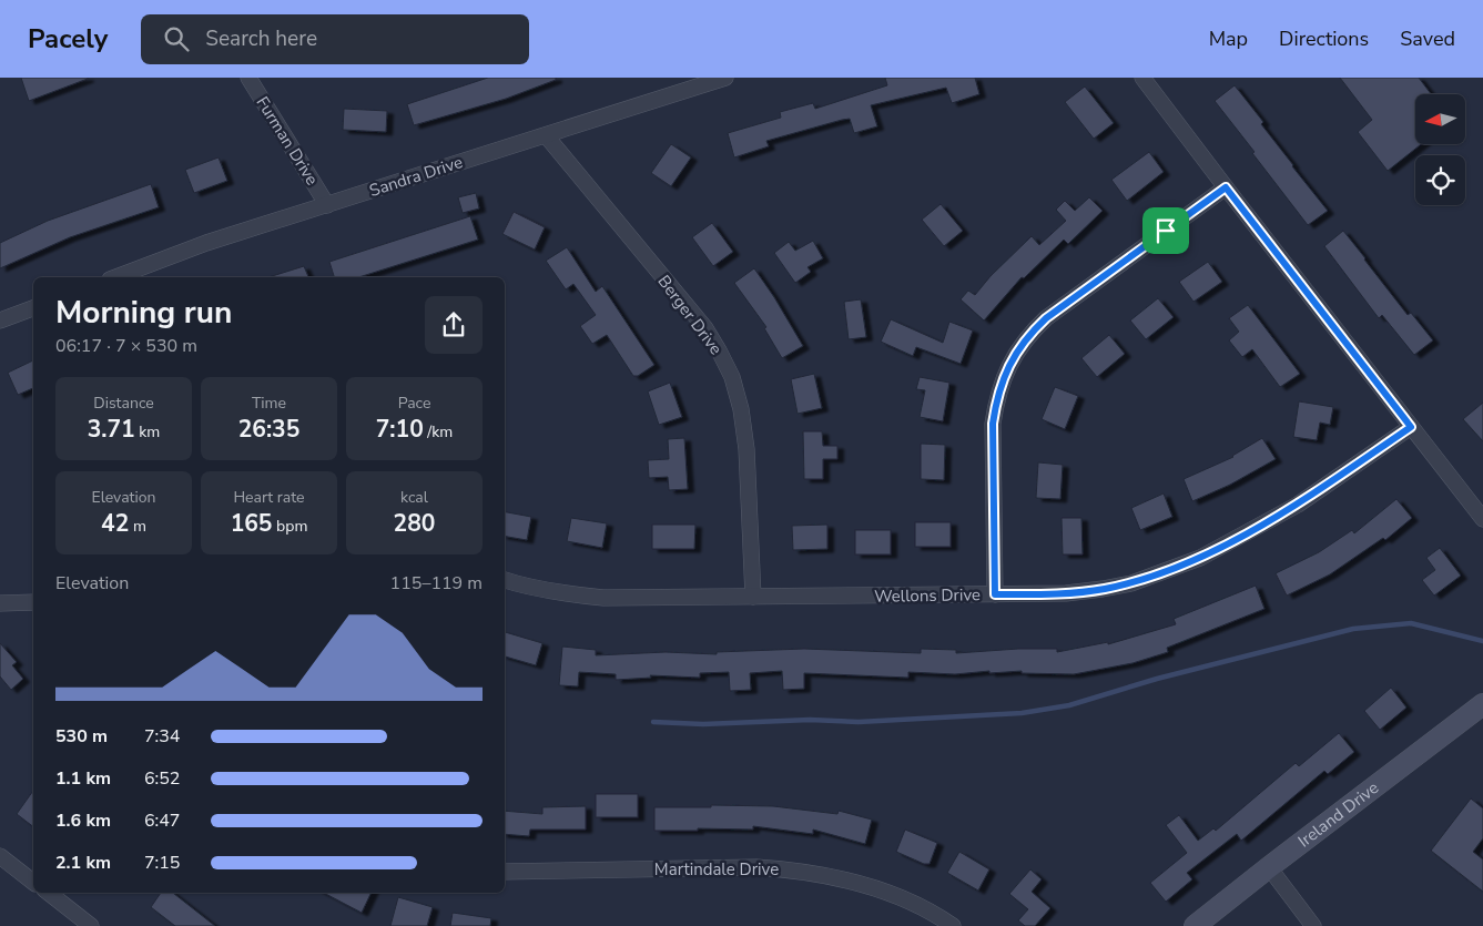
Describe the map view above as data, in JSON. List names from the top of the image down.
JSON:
{
  "streets": {
    "main road": ["Ireland Drive"],
    "street": [
      "Furman Drive",
      "Sandra Drive",
      "Berger Drive",
      "Wellons Drive",
      "Martindale Drive"
    ]
  },
  "crossings": [
    ["Furman Drive", "Sandra Drive"],
    ["Sandra Drive", "Berger Drive"],
    ["Berger Drive", "Wellons Drive"]
  ],
  "north": "left",
  "page": {
    "header": "Pacely",
    "search": "Search here",
    "nav": ["Map", "Directions", "Saved"],
    "heading": ["Morning run", "06:17 · 7 × 530 m"],
    "stats": [
      ["Distance", "3.71 km"],
      ["Time", "26:35"],
      ["Pace", "7:10 /km"],
      ["Elevation", "42 m"],
      ["Heart rate", "165 bpm"],
      ["kcal", "280"]
    ],
    "chart": ["Elevation", "115–119 m"],
    "list": [
      {
        "name": "530 m",
        "note": "7:34"
      },
      {
        "name": "1.1 km",
        "note": "6:52"
      },
      {
        "name": "1.6 km",
        "note": "6:47"
      },
      {
        "name": "2.1 km",
        "note": "7:15"
      }
    ]
  }
}
